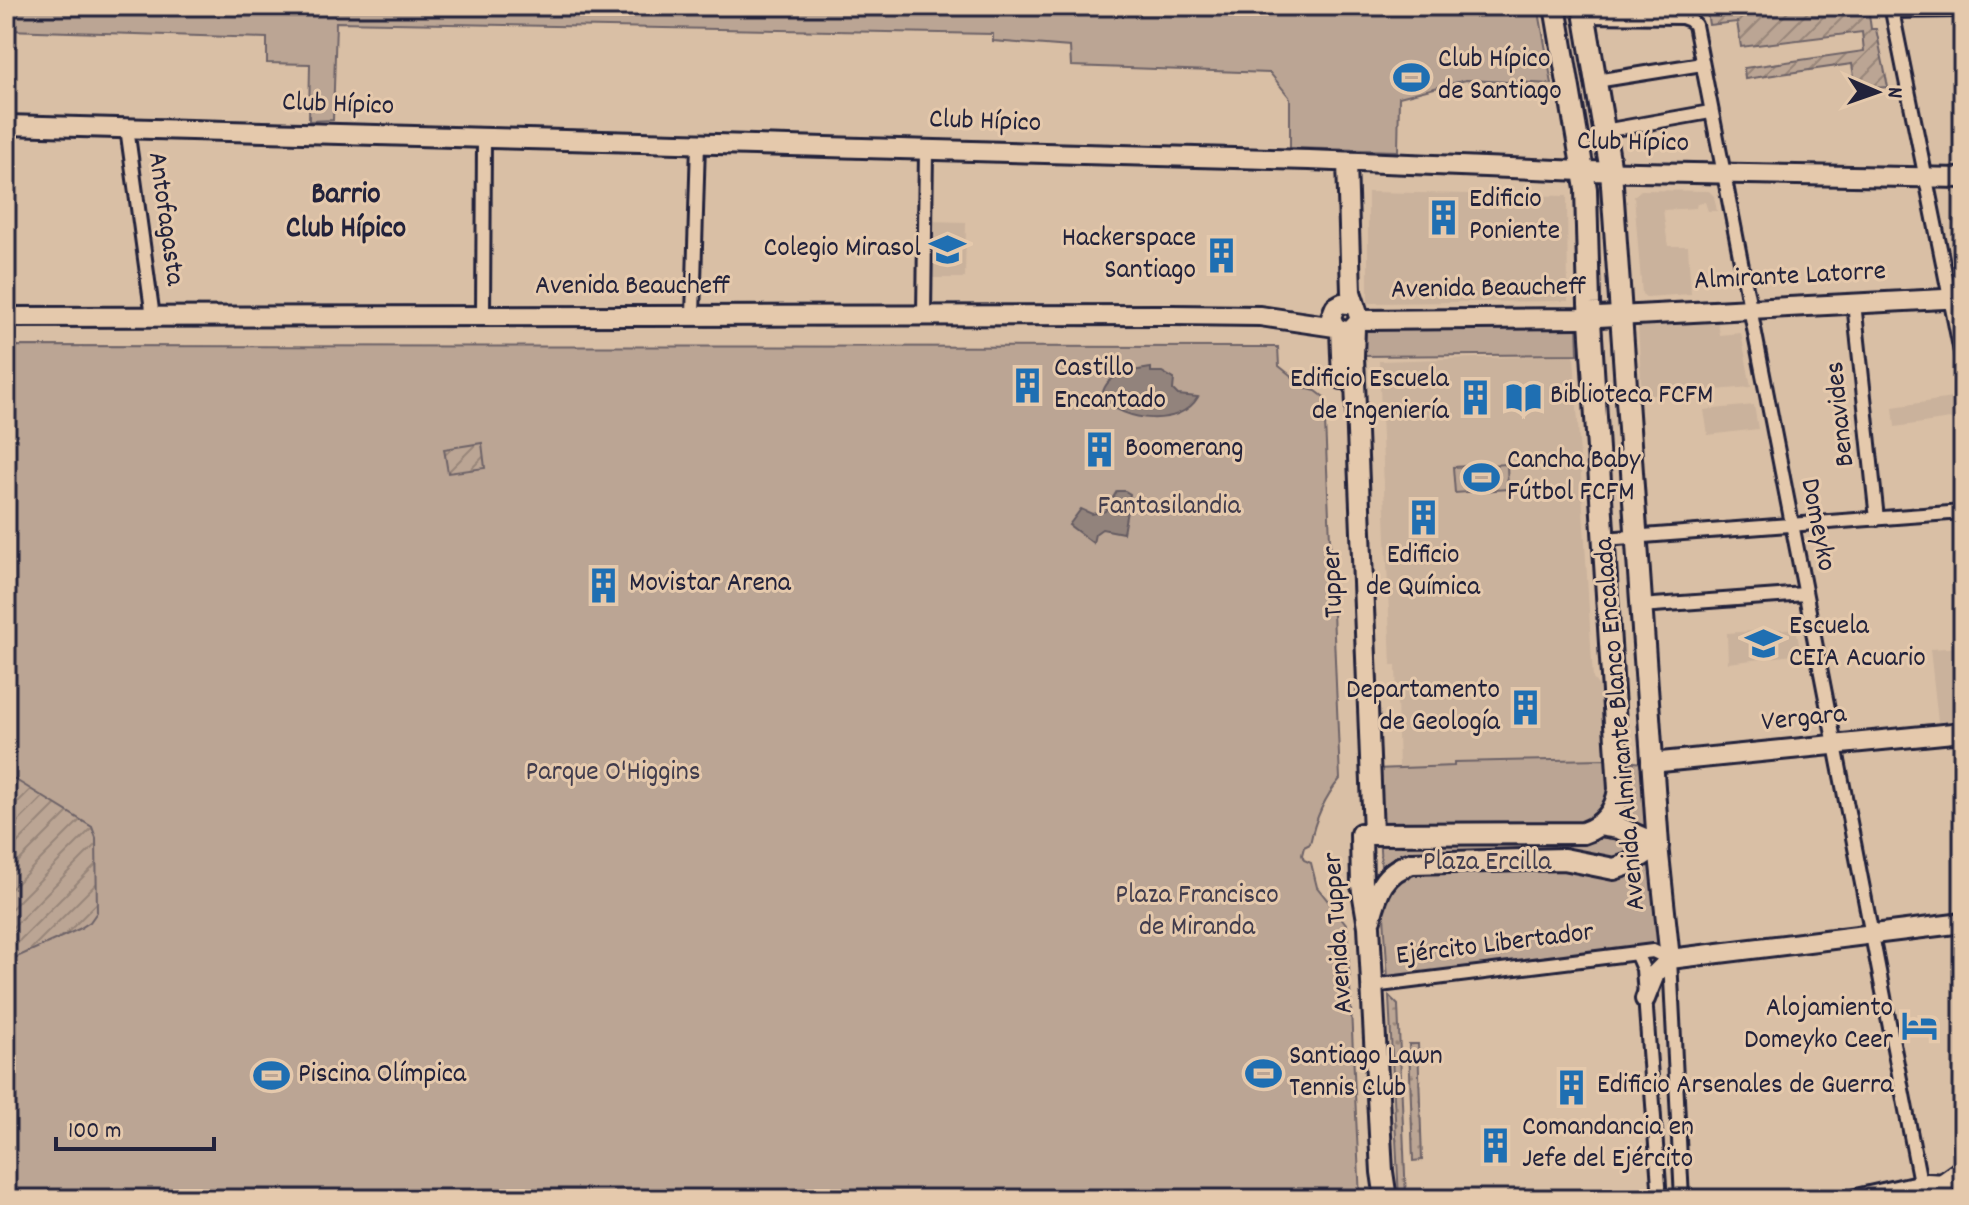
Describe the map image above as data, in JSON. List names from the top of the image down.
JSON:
{
  "streets": {
    "main road": [
      "Club Hípico",
      "Almirante Latorre",
      "Avenida Beaucheff",
      "Tupper",
      "Vergara",
      "Avenida Almirante Blanco Encalada",
      "Avenida Tupper"
    ],
    "street": [
      "Antofagasta",
      "Benavides",
      "Domeyko",
      "Ejército Libertador"
    ]
  },
  "crossings": [
    ["Club Hípico", "Antofagasta"],
    ["Club Hípico", "Domeyko"],
    ["Club Hípico", "Tupper"],
    ["Club Hípico", "Avenida Almirante Blanco Encalada"],
    ["Antofagasta", "Avenida Beaucheff"],
    ["Almirante Latorre", "Avenida Beaucheff"],
    ["Almirante Latorre", "Benavides"],
    ["Almirante Latorre", "Domeyko"],
    ["Almirante Latorre", "Avenida Almirante Blanco Encalada"],
    ["Avenida Beaucheff", "Tupper"],
    ["Avenida Beaucheff", "Avenida Almirante Blanco Encalada"],
    ["Domeyko", "Vergara"],
    ["Domeyko", "Avenida Almirante Blanco Encalada"],
    ["Tupper", "Avenida Tupper"],
    ["Vergara", "Avenida Almirante Blanco Encalada"],
    ["Avenida Almirante Blanco Encalada", "Ejército Libertador"],
    ["Avenida Tupper", "Ejército Libertador"]
  ],
  "districts": ["Barrio Club Hípico"],
  "parks": [
    "Fantasilandia",
    "Parque O'Higgins",
    "Plaza Ercilla",
    "Plaza Francisco de Miranda"
  ],
  "places": {
    "sports": [
      "Club Hípico de Santiago",
      "Cancha Baby Fútbol FCFM",
      "Santiago Lawn Tennis Club",
      "Piscina Olímpica"
    ],
    "building": [
      "Edificio Poniente",
      "Hackerspace Santiago",
      "Castillo Encantado",
      "Edificio Escuela de Ingeniería",
      "Boomerang",
      "Edificio de Química",
      "Movistar Arena",
      "Departamento de Geología",
      "Edificio Arsenales de Guerra",
      "Comandancia en Jefe del Ejército"
    ],
    "school or university": ["Colegio Mirasol", "Escuela CEIA Acuario"],
    "library": ["Biblioteca FCFM"],
    "hotel": ["Alojamiento Domeyko Ceer"]
  },
  "scale_bar": "100 m",
  "north": "right"
}
